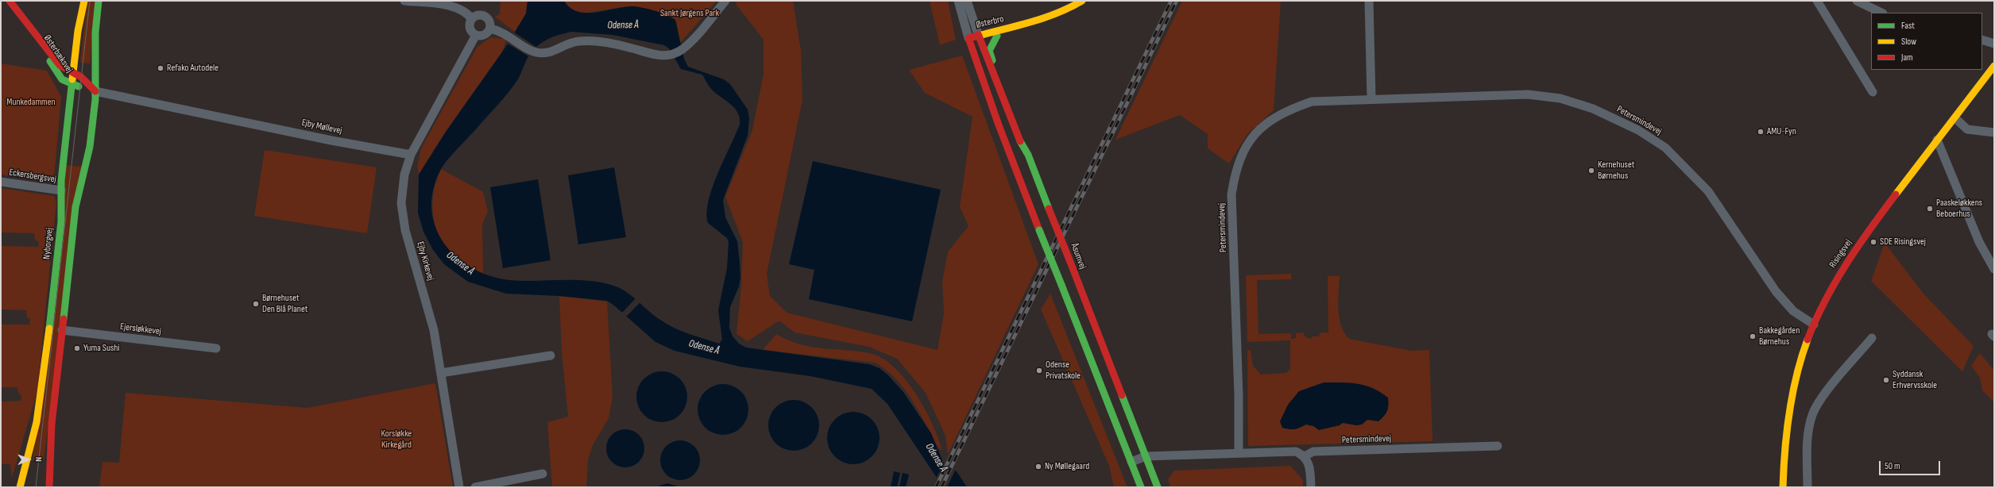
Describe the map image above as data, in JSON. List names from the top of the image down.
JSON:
{
  "streets": {
    "street": [
      "Østerbro",
      "Østerbæksvej",
      "Petersmindevej",
      "Ejby Møllevej",
      "Eckersbergsvej",
      "Nyborgvej",
      "Risingsvej",
      "Åsumvej",
      "Ejby Kirkevej",
      "Ejersløkkevej"
    ]
  },
  "crossings": [
    ["Østerbro", "Åsumvej"],
    ["Østerbæksvej", "Ejby Møllevej"],
    ["Østerbæksvej", "Nyborgvej"],
    ["Petersmindevej", "Risingsvej"],
    ["Ejby Møllevej", "Ejby Kirkevej"],
    ["Eckersbergsvej", "Nyborgvej"]
  ],
  "water": ["Odense Å"],
  "parks": ["Sankt Jørgens Park", "Munkedammen", "Korsløkke Kirkegård"],
  "places": [
    "Refako Autodele",
    "AMU-Fyn",
    "Kernehuset Børnehus",
    "Paaskeløkkens Beboerhus",
    "SDE Risingsvej",
    "Børnehuset Den Blå Planet",
    "Bakkegården Børnehus",
    "Yuma Sushi",
    "Odense Privatskole",
    "Syddansk Erhvervsskole",
    "Ny Møllegaard"
  ],
  "legend": ["Fast", "Slow", "Jam"],
  "scale_bar": "50 m",
  "north": "right"
}
